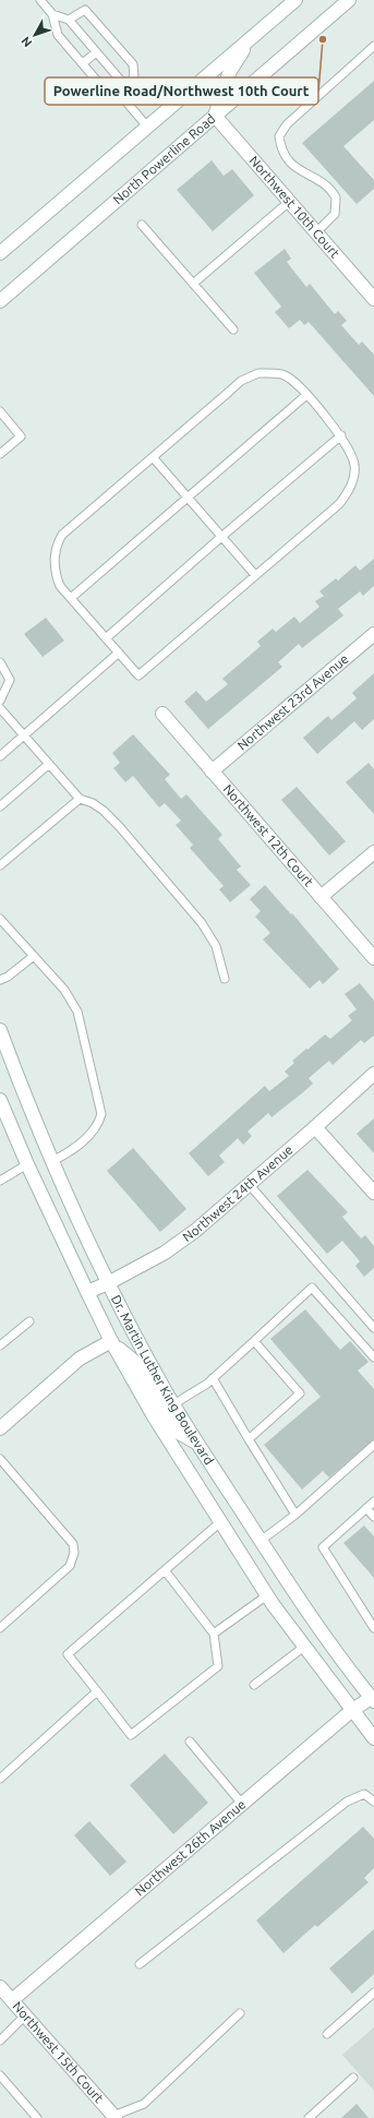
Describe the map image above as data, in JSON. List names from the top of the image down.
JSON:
{
  "streets": {
    "main road": [
      "North Powerline Road",
      "Northwest 10th Court",
      "Northwest 23rd Avenue",
      "Northwest 12th Court",
      "Northwest 24th Avenue",
      "Dr. Martin Luther King Boulevard",
      "Northwest 26th Avenue",
      "Northwest 15th Court"
    ]
  },
  "crossings": [
    ["North Powerline Road", "Northwest 10th Court"],
    ["Northwest 23rd Avenue", "Northwest 12th Court"],
    ["Northwest 24th Avenue", "Dr. Martin Luther King Boulevard"],
    ["Dr. Martin Luther King Boulevard", "Northwest 26th Avenue"],
    ["Northwest 26th Avenue", "Northwest 15th Court"]
  ],
  "places": ["Powerline Road/Northwest 10th Court"],
  "north": "bottom left"
}
